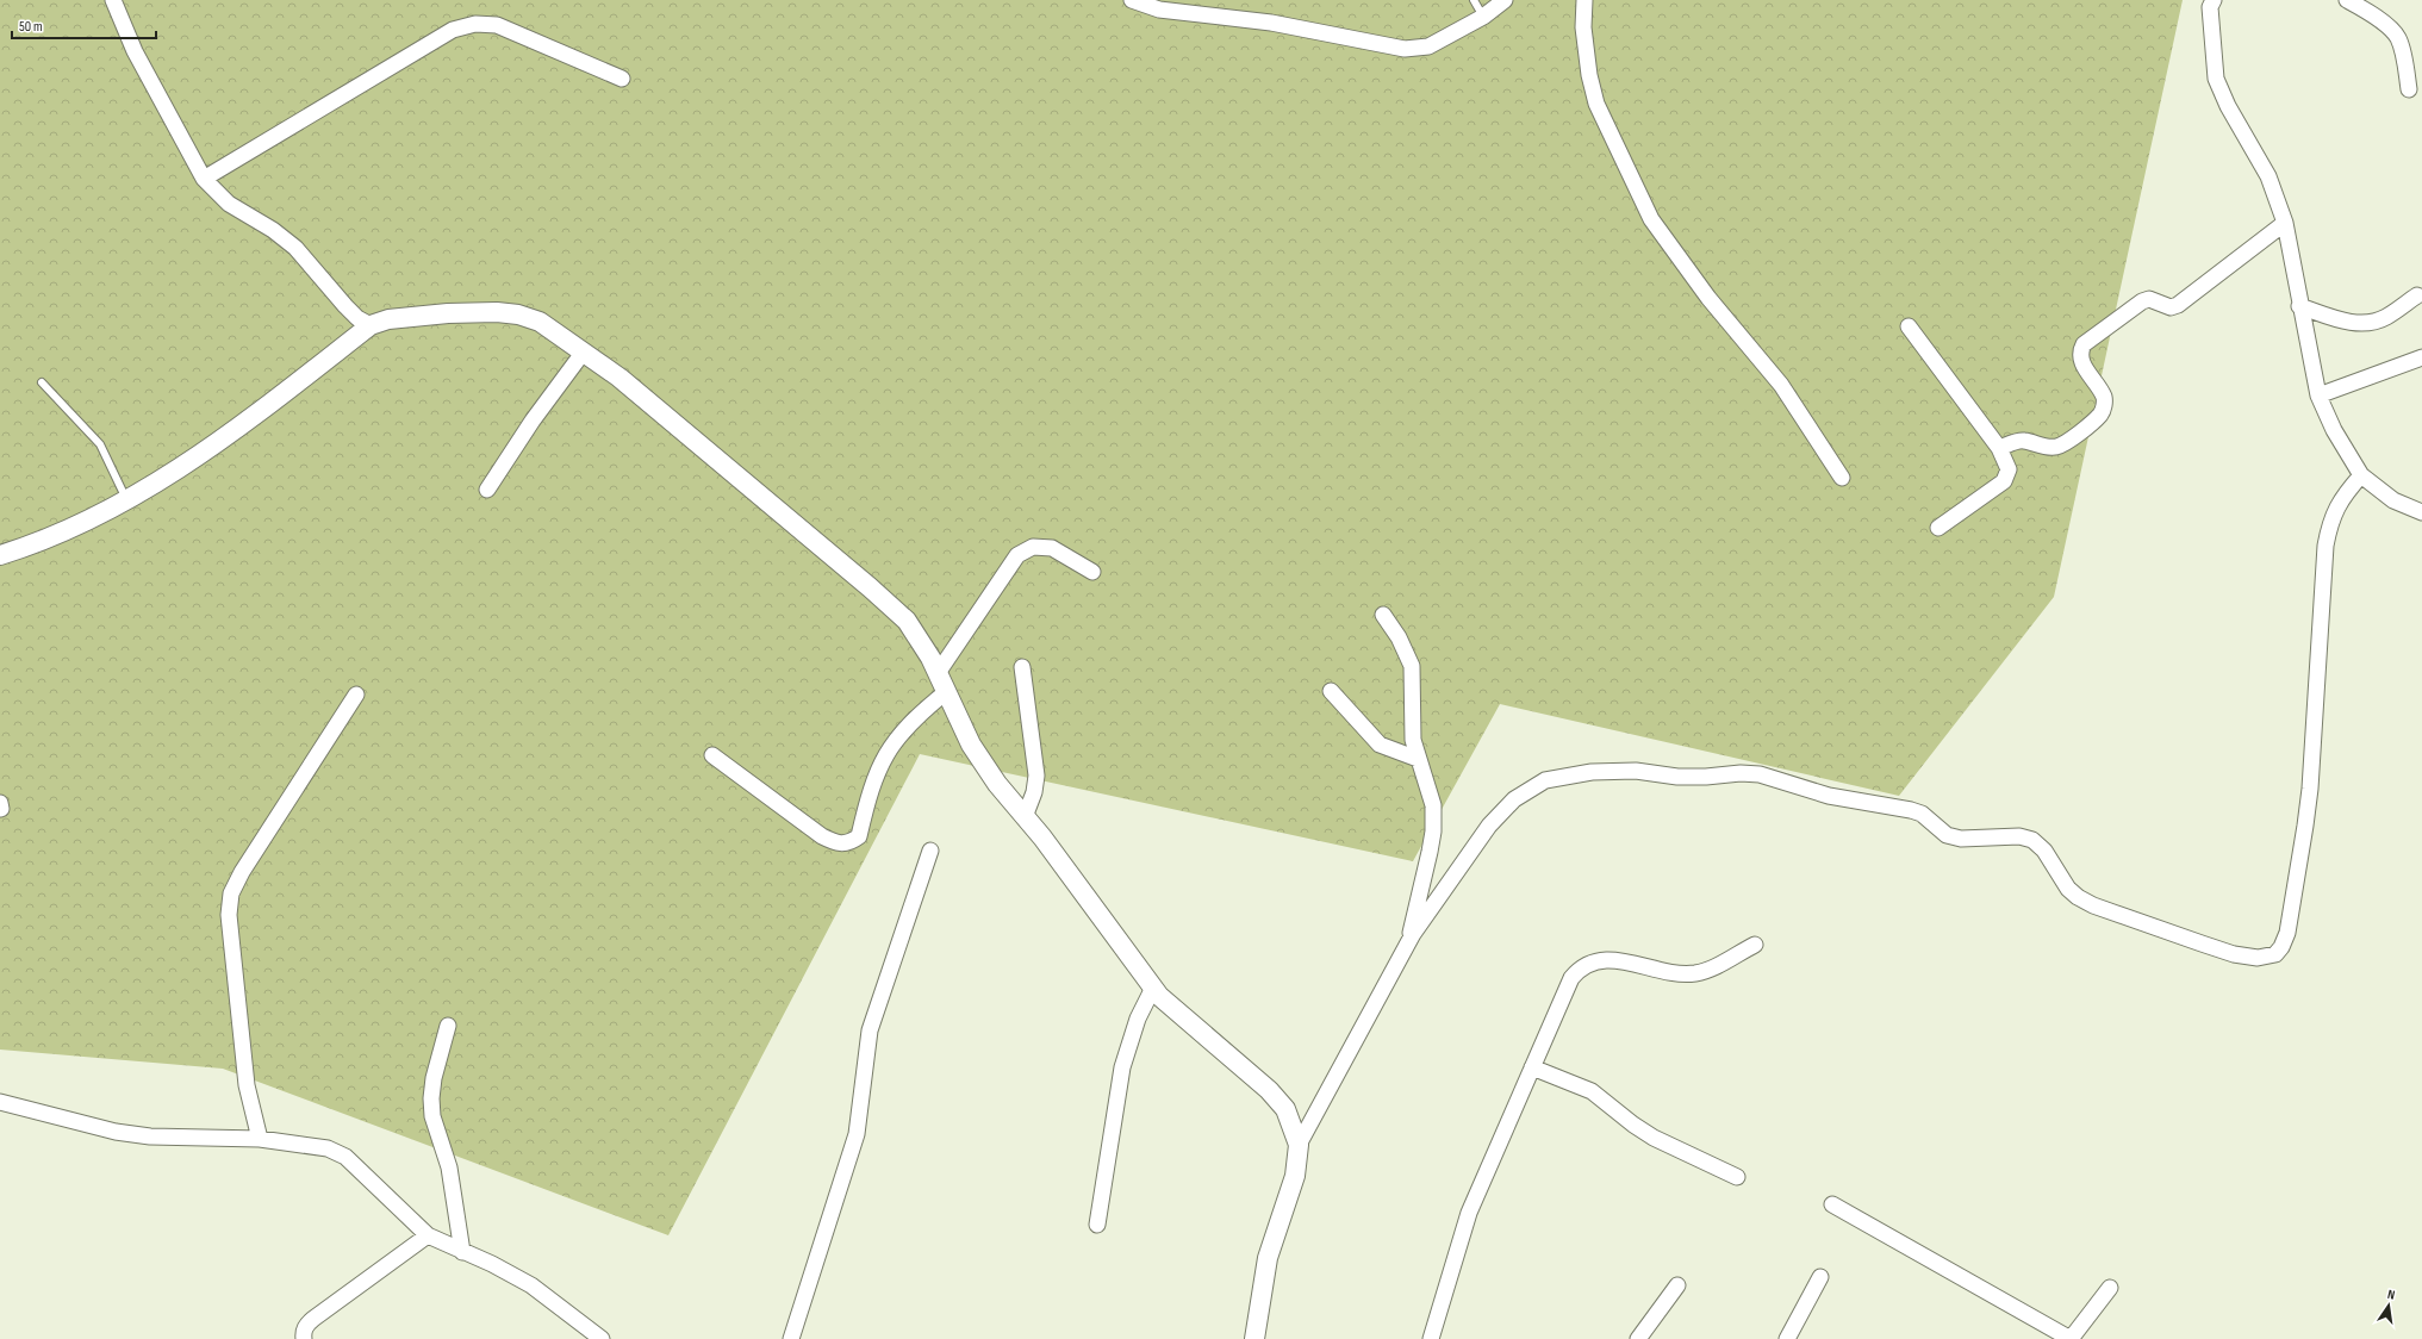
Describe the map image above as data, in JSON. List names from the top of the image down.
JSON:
{
  "scale_bar": "50 m",
  "north": "top"
}
